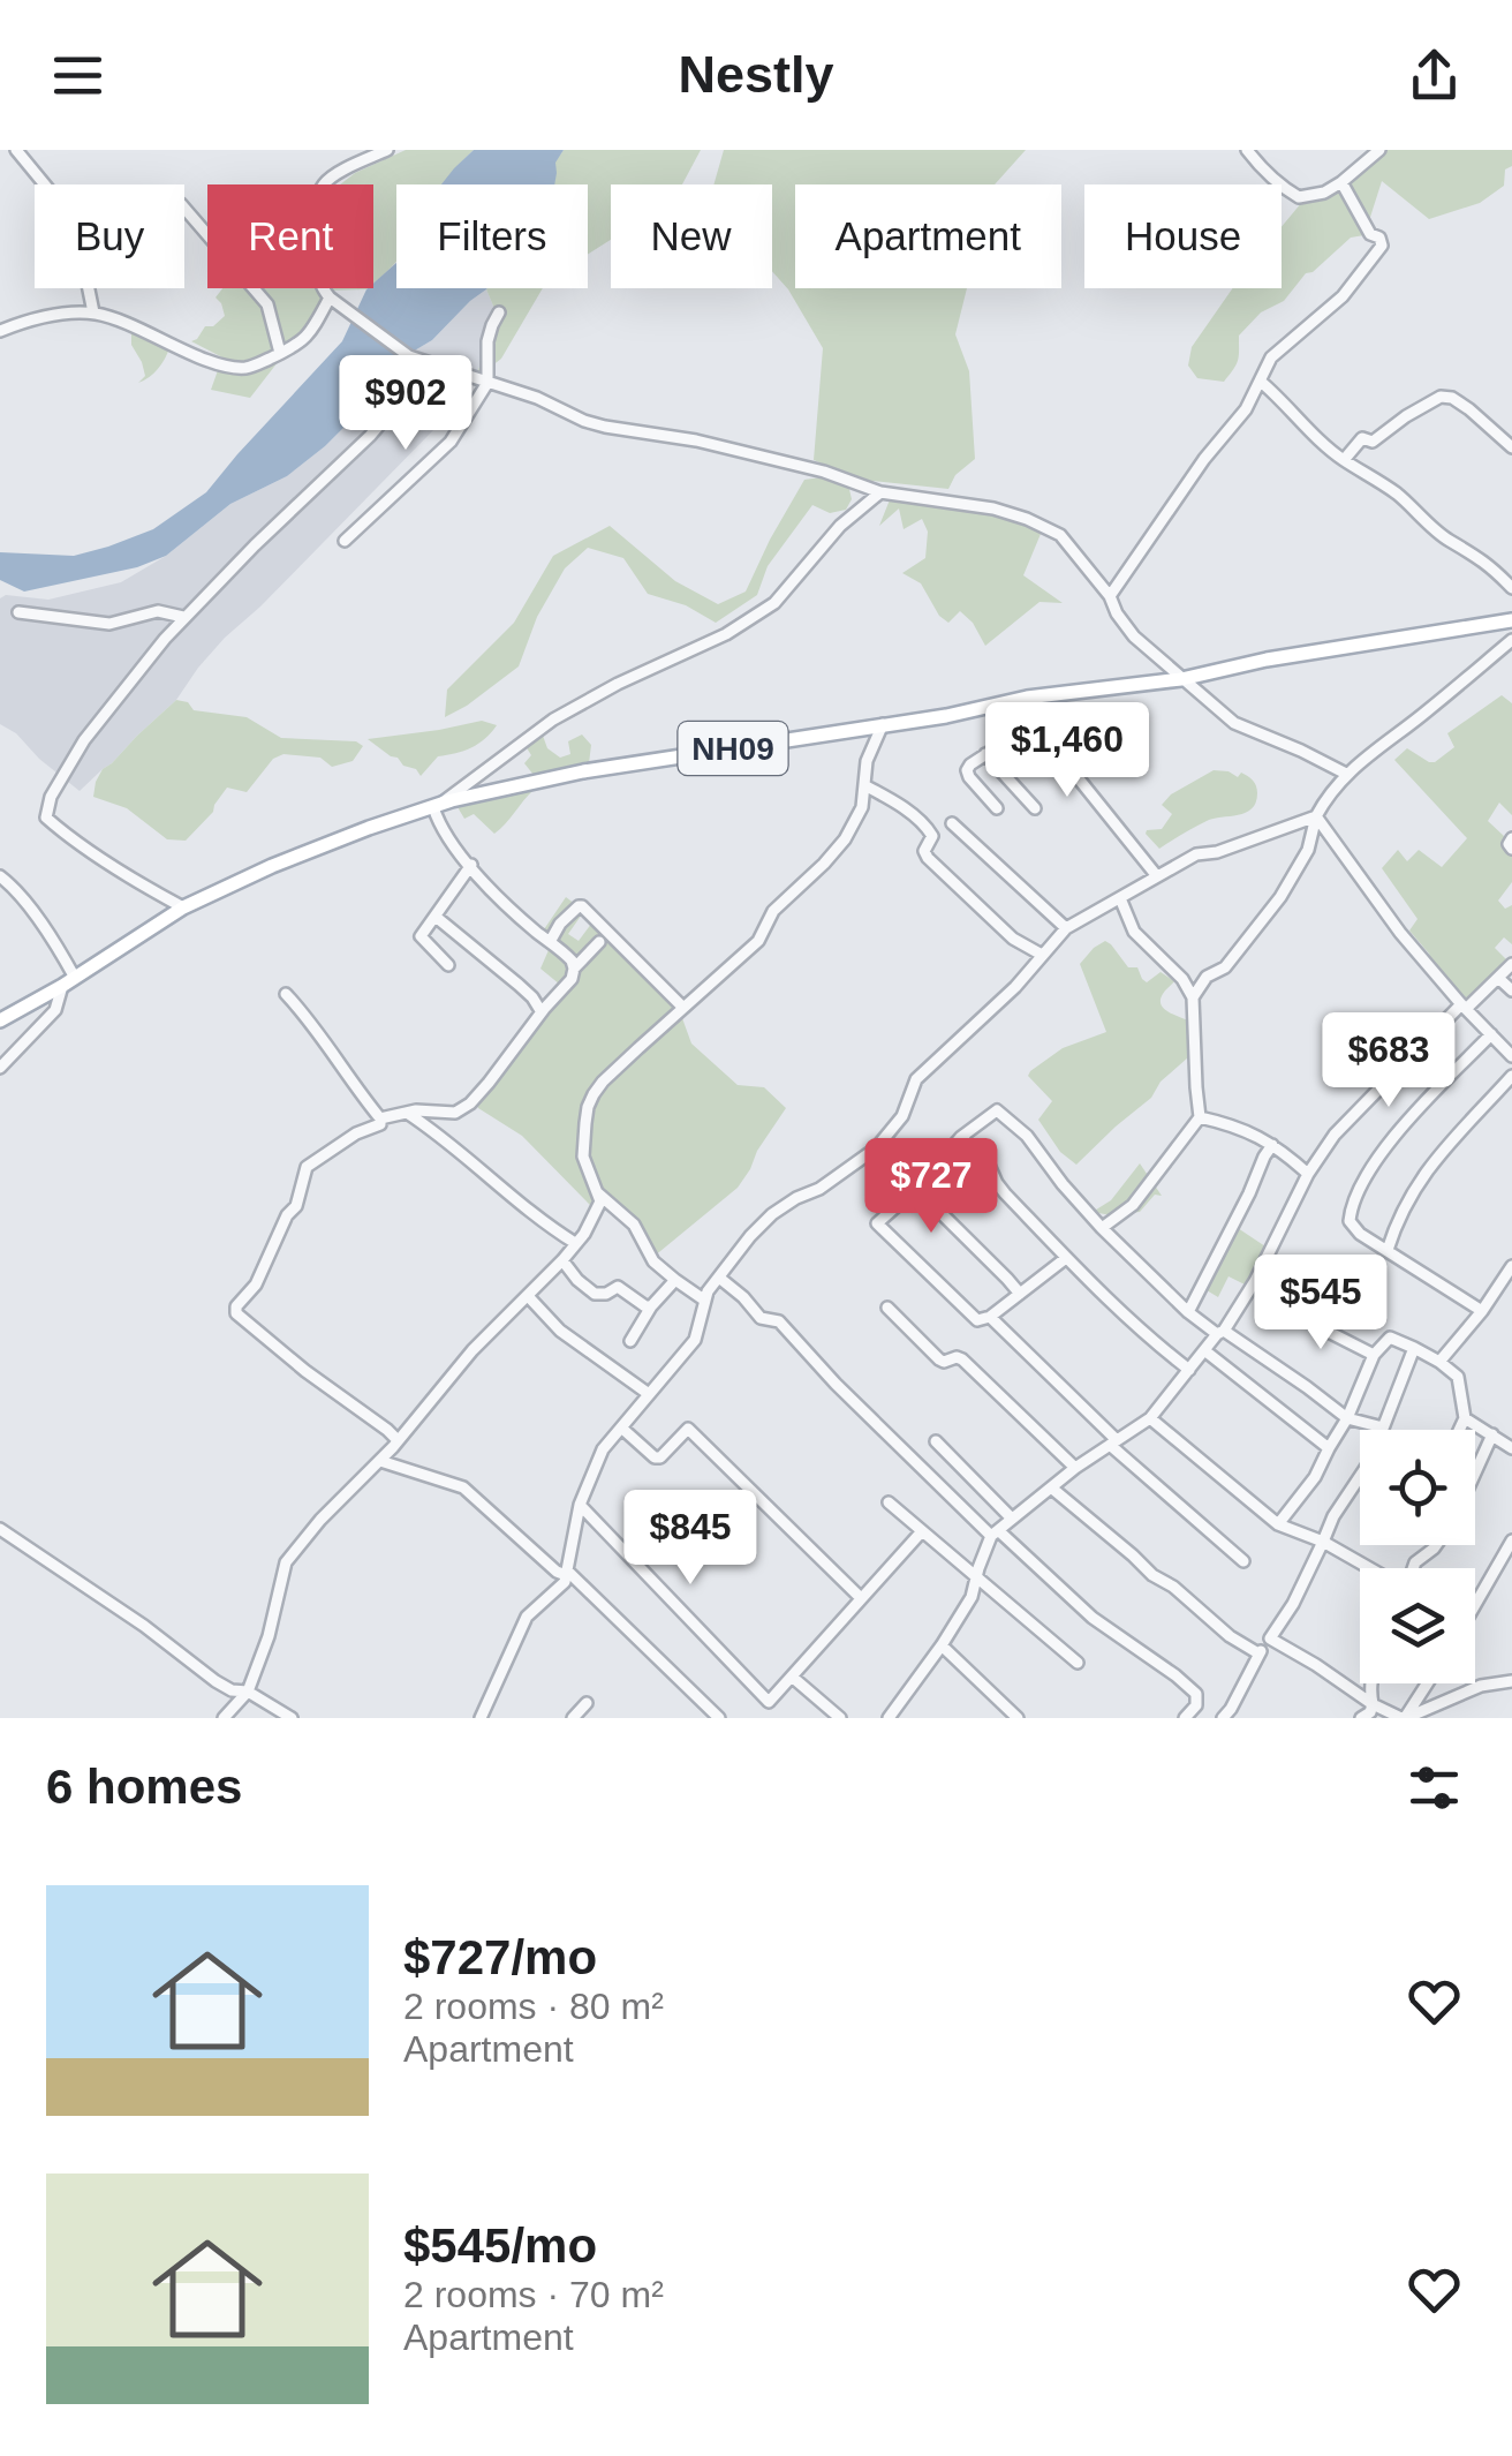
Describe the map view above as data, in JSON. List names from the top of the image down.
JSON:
{
  "streets": {
    "main road": ["NH09"]
  },
  "page": {
    "header": "Nestly",
    "chip": [
      "Buy",
      "Rent",
      "Filters",
      "New",
      "Apartment",
      "House"
    ],
    "price": [
      "$902",
      "$1,460",
      "$683",
      "$727",
      "$545",
      "$845"
    ],
    "heading": "6 homes",
    "list": [
      {
        "name": "$727/mo",
        "note": "2 rooms · 80 m² · Apartment"
      },
      {
        "name": "$545/mo",
        "note": "2 rooms · 70 m² · Apartment"
      }
    ]
  }
}
